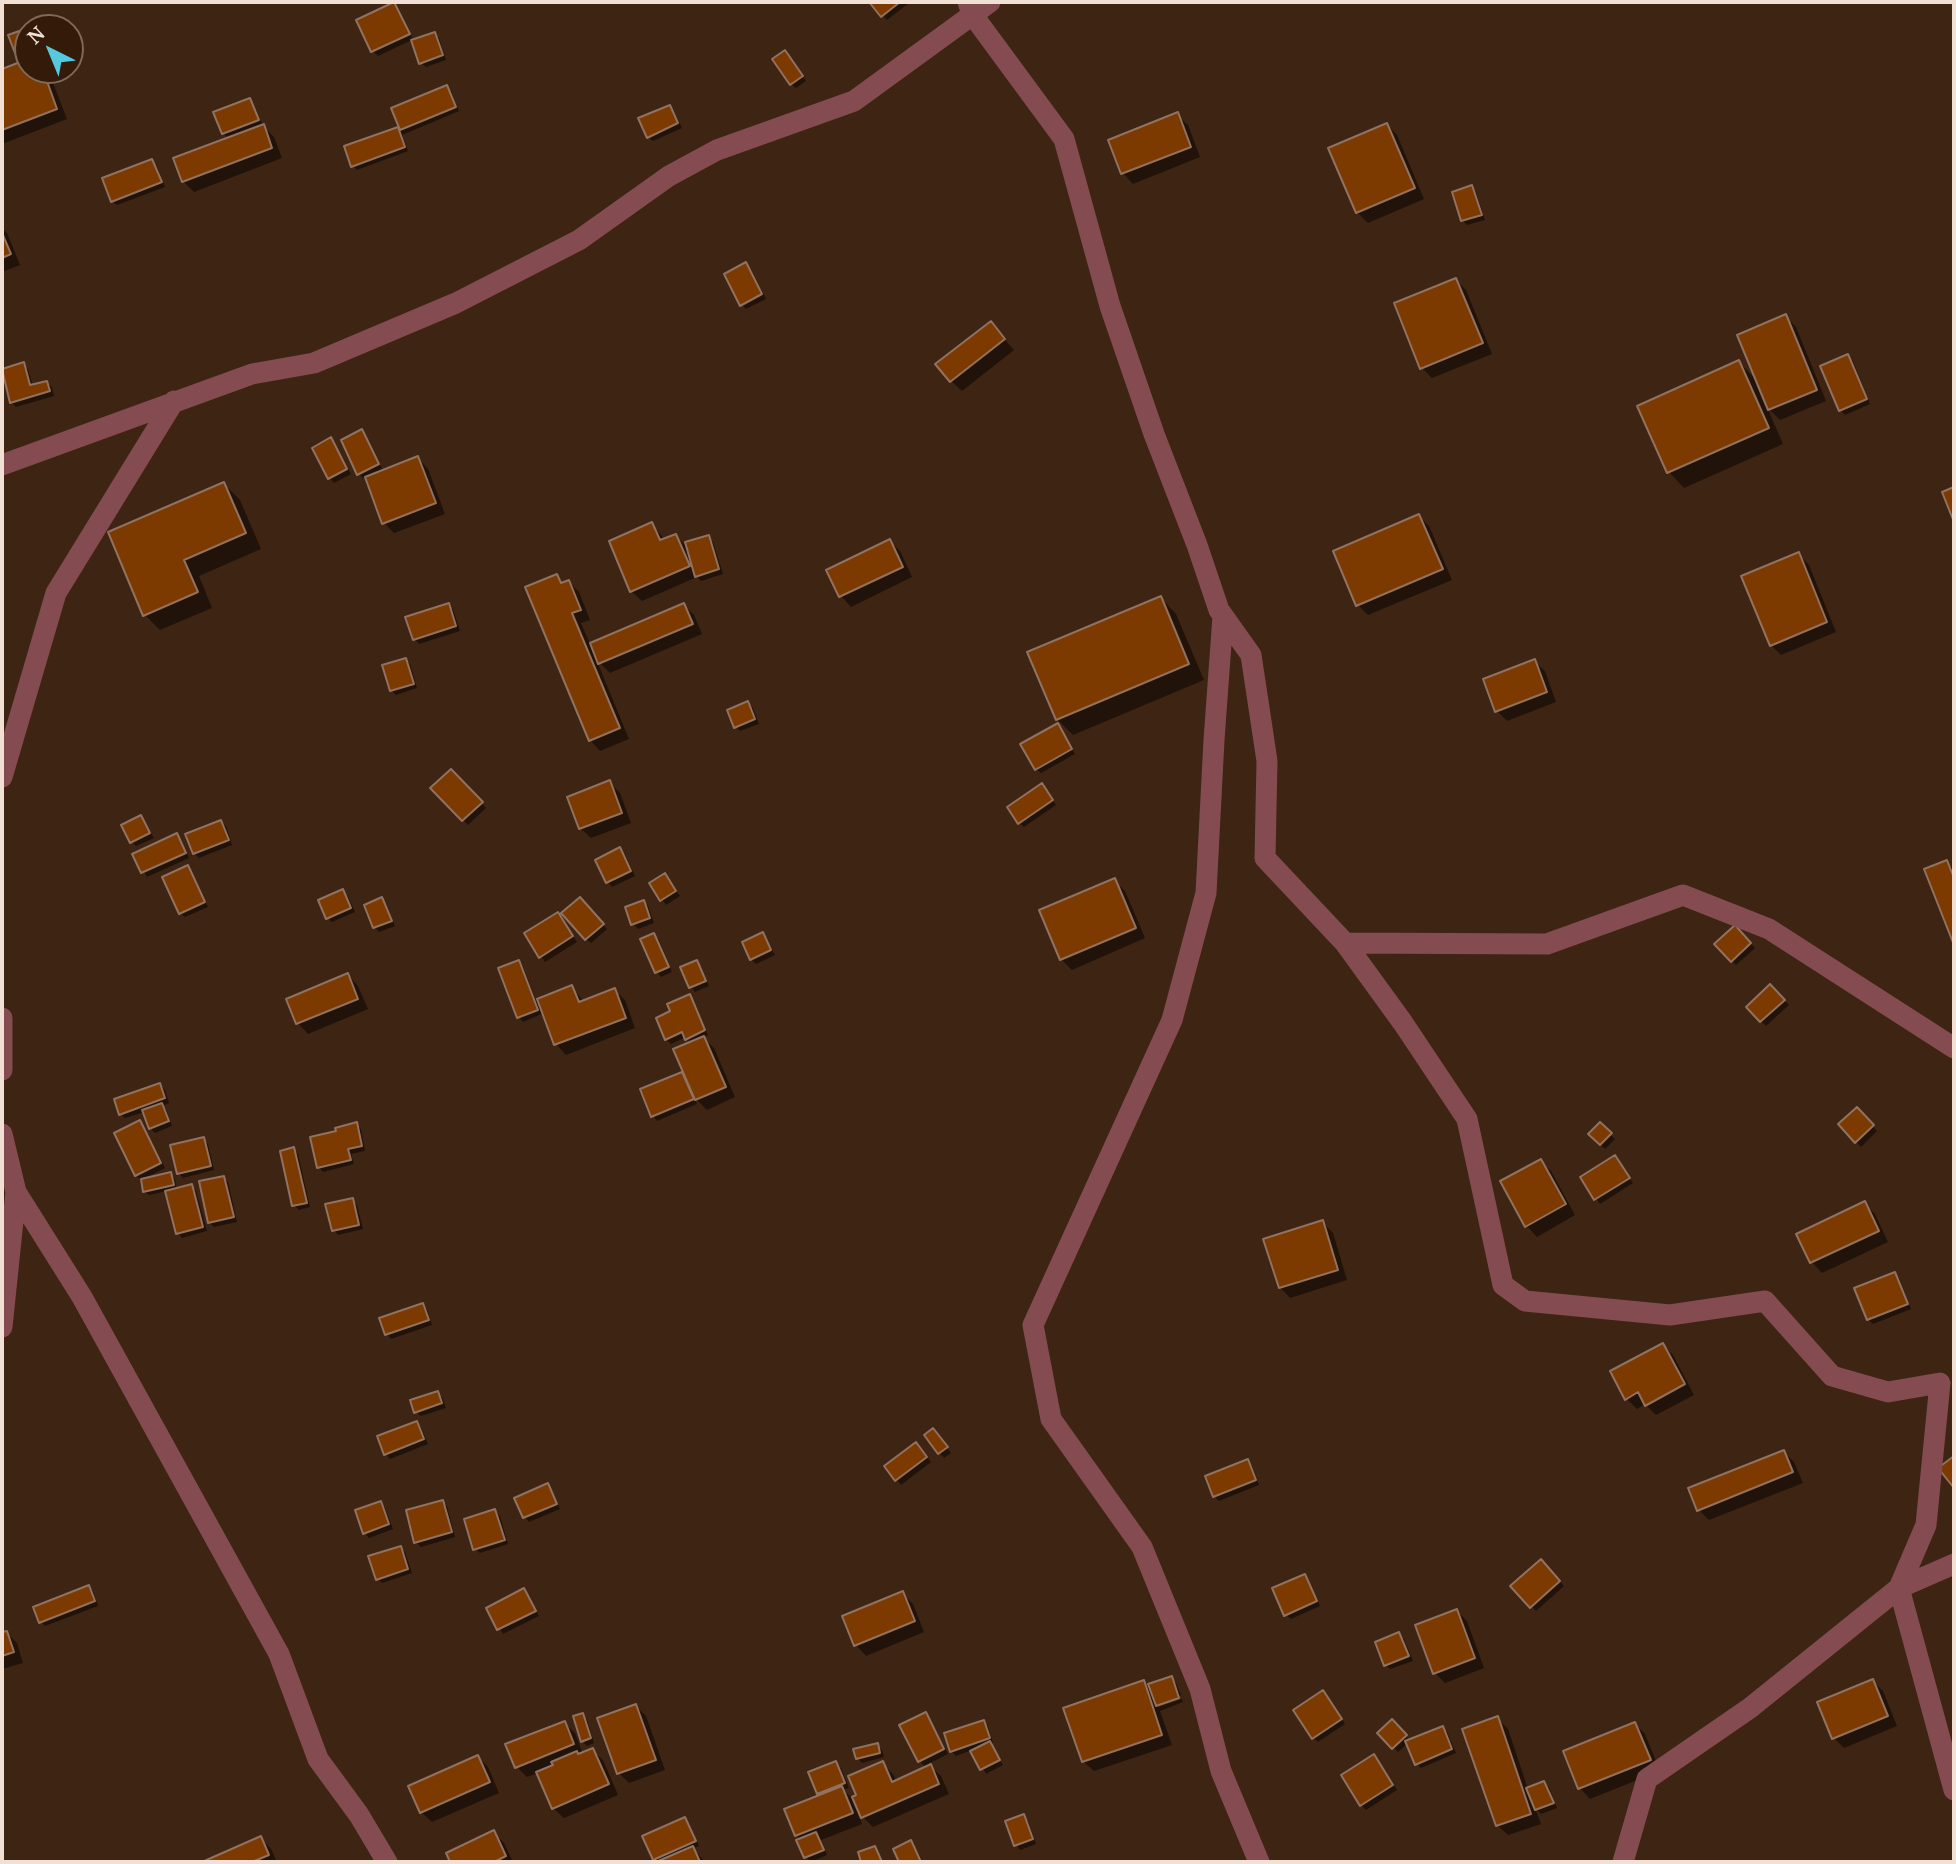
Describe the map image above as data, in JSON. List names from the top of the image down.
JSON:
{
  "north": "top left"
}
